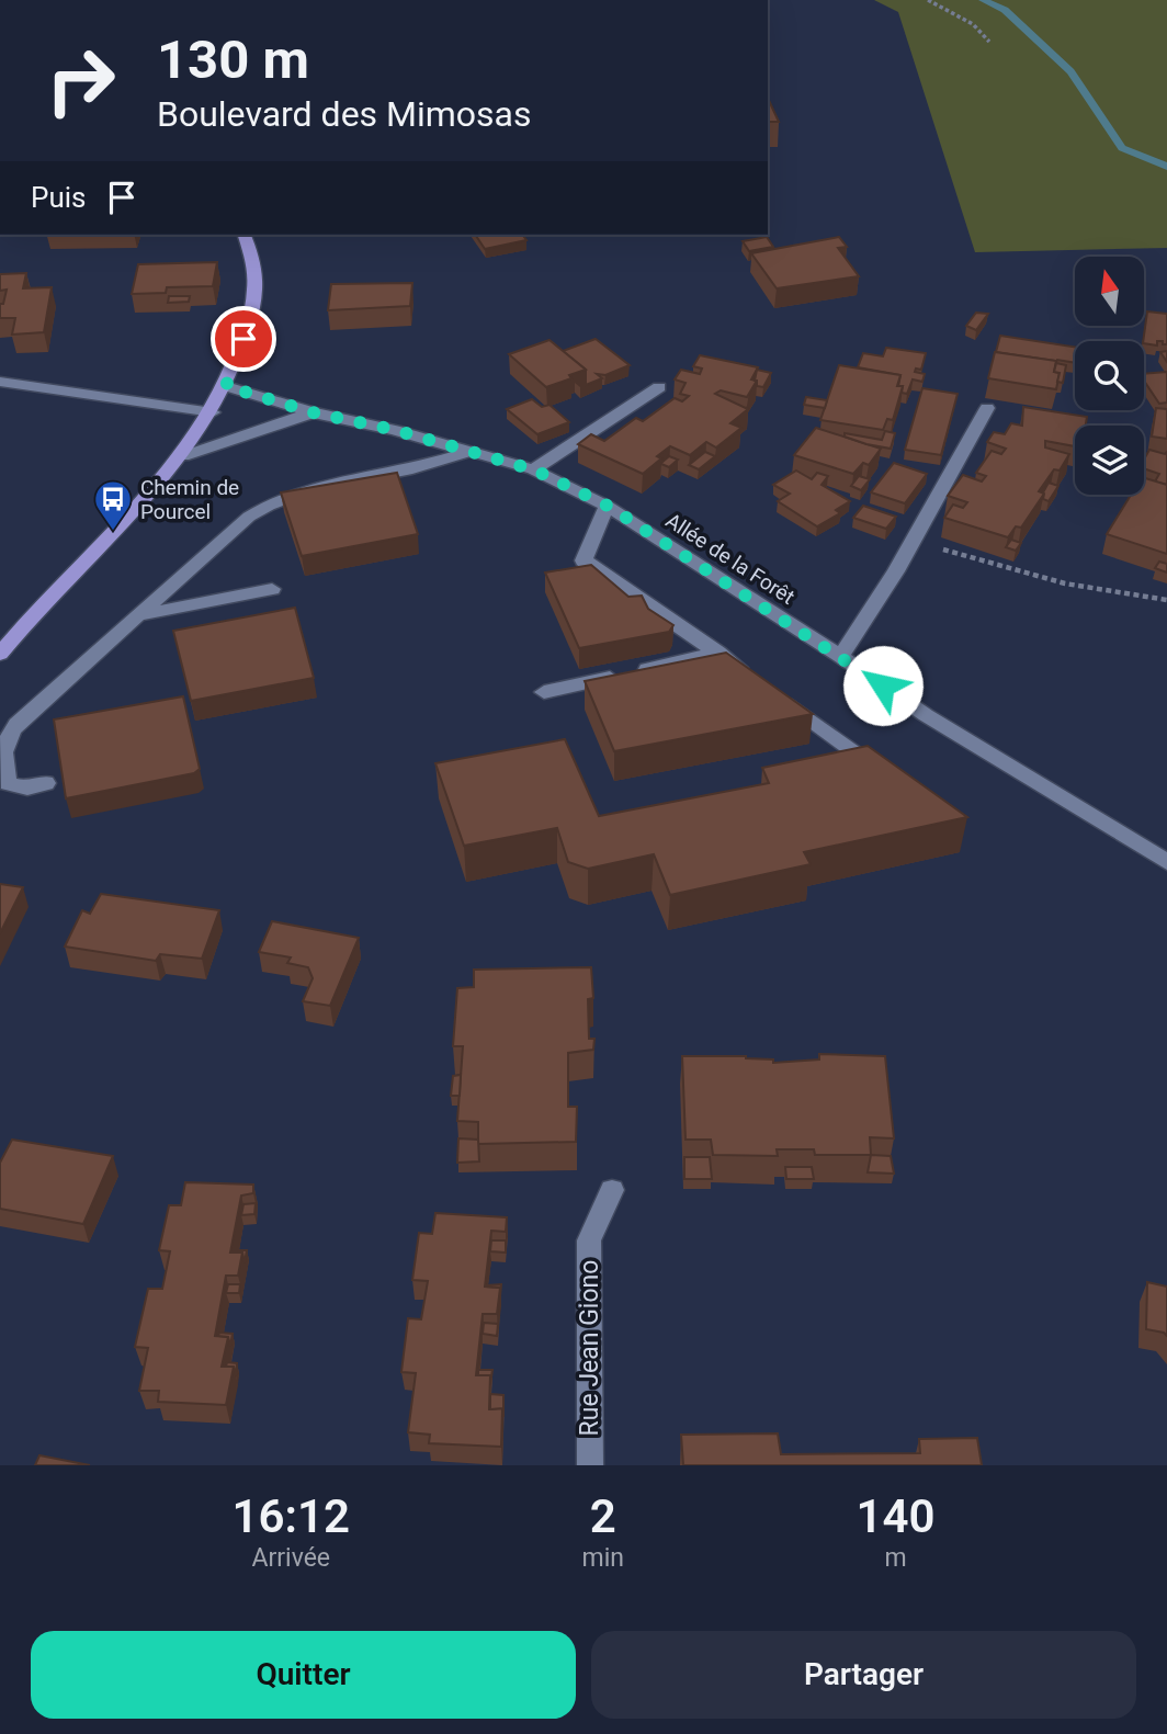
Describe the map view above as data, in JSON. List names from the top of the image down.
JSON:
{
  "streets": {
    "street": ["Allée de la Forêt", "Rue Jean Giono"]
  },
  "places": {
    "bus stop": ["Chemin de Pourcel"]
  },
  "north": "top",
  "page": {
    "turn": ["130 m", "Boulevard des Mimosas"],
    "then": "Puis",
    "eta": [
      "16:12",
      "Arrivée",
      "2",
      "min",
      "140",
      "m"
    ],
    "buttons": ["Quitter", "Partager"]
  }
}
